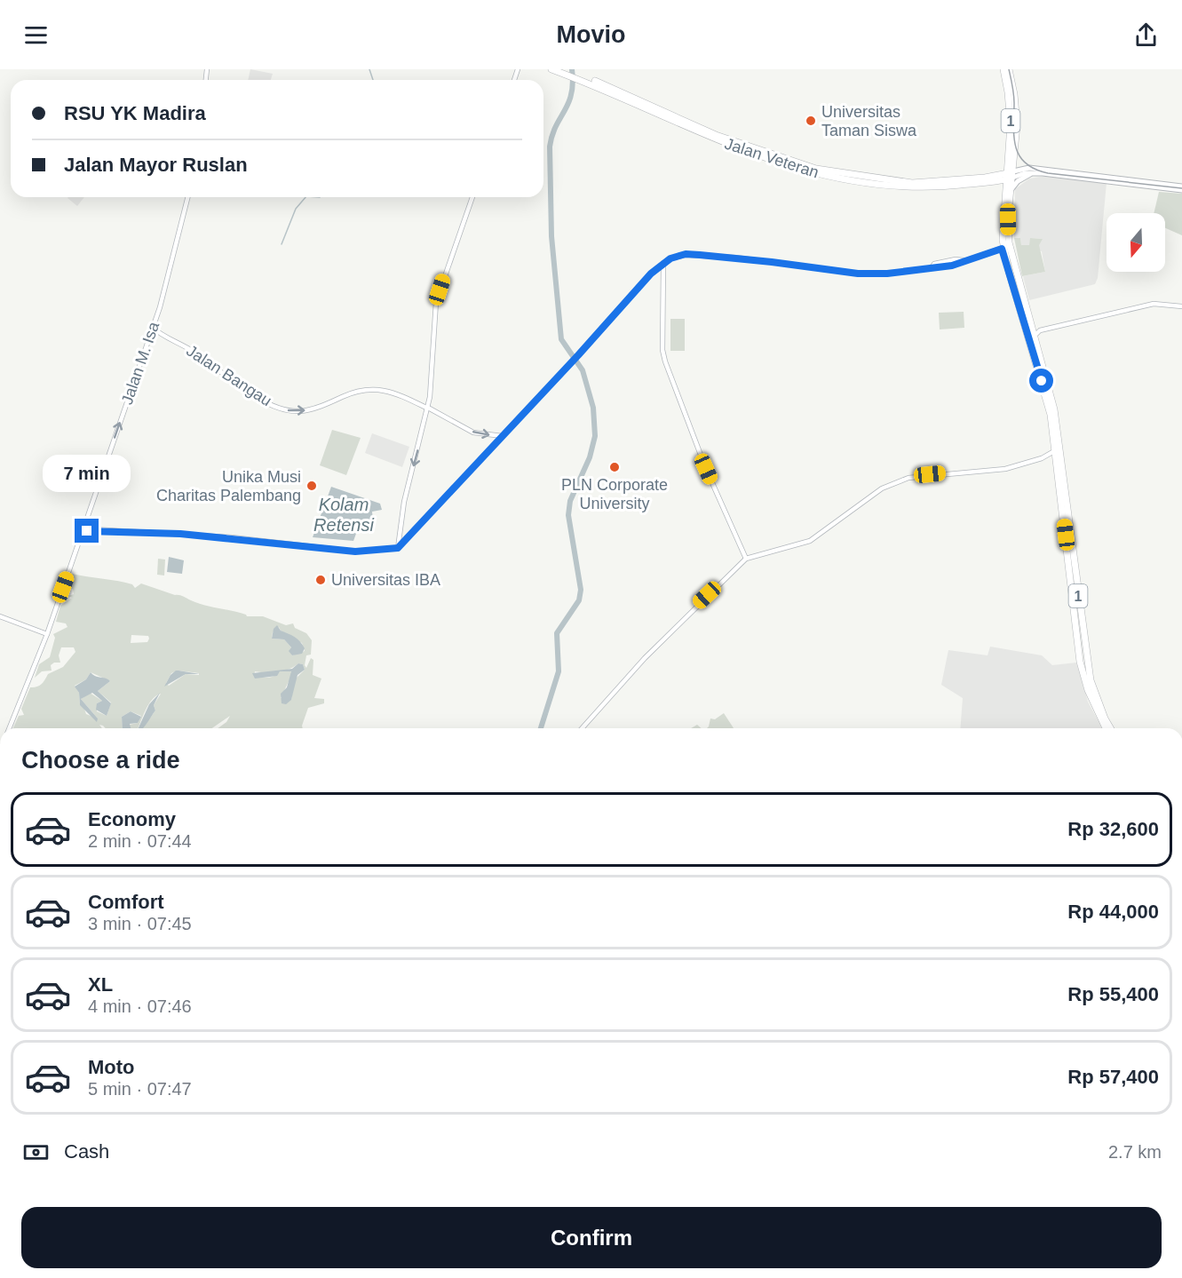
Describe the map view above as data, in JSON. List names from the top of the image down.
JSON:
{
  "streets": {
    "highway": ["1", "Jalan Veteran"],
    "street": ["Jalan M. Isa", "Jalan Bangau"]
  },
  "crossings": [
    ["1", "Jalan Veteran"],
    ["Jalan M. Isa", "Jalan Bangau"]
  ],
  "one_way": ["Jalan M. Isa", "Jalan Bangau"],
  "water": ["Kolam Retensi"],
  "places": [
    "Universitas Taman Siswa",
    "PLN Corporate University",
    "Unika Musi Charitas Palembang",
    "Universitas IBA"
  ],
  "north": "bottom",
  "page": {
    "header": "Movio",
    "banner": ["RSU YK Madira", "Jalan Mayor Ruslan"],
    "bubble": "7 min",
    "heading": "Choose a ride",
    "list": [
      {
        "name": "Economy",
        "note": "2 min · 07:44",
        "value": "Rp 32,600"
      },
      {
        "name": "Comfort",
        "note": "3 min · 07:45",
        "value": "Rp 44,000"
      },
      {
        "name": "XL",
        "note": "4 min · 07:46",
        "value": "Rp 55,400"
      },
      {
        "name": "Moto",
        "note": "5 min · 07:47",
        "value": "Rp 57,400"
      }
    ],
    "pay": ["Cash", "2.7 km"],
    "buttons": "Confirm"
  }
}
